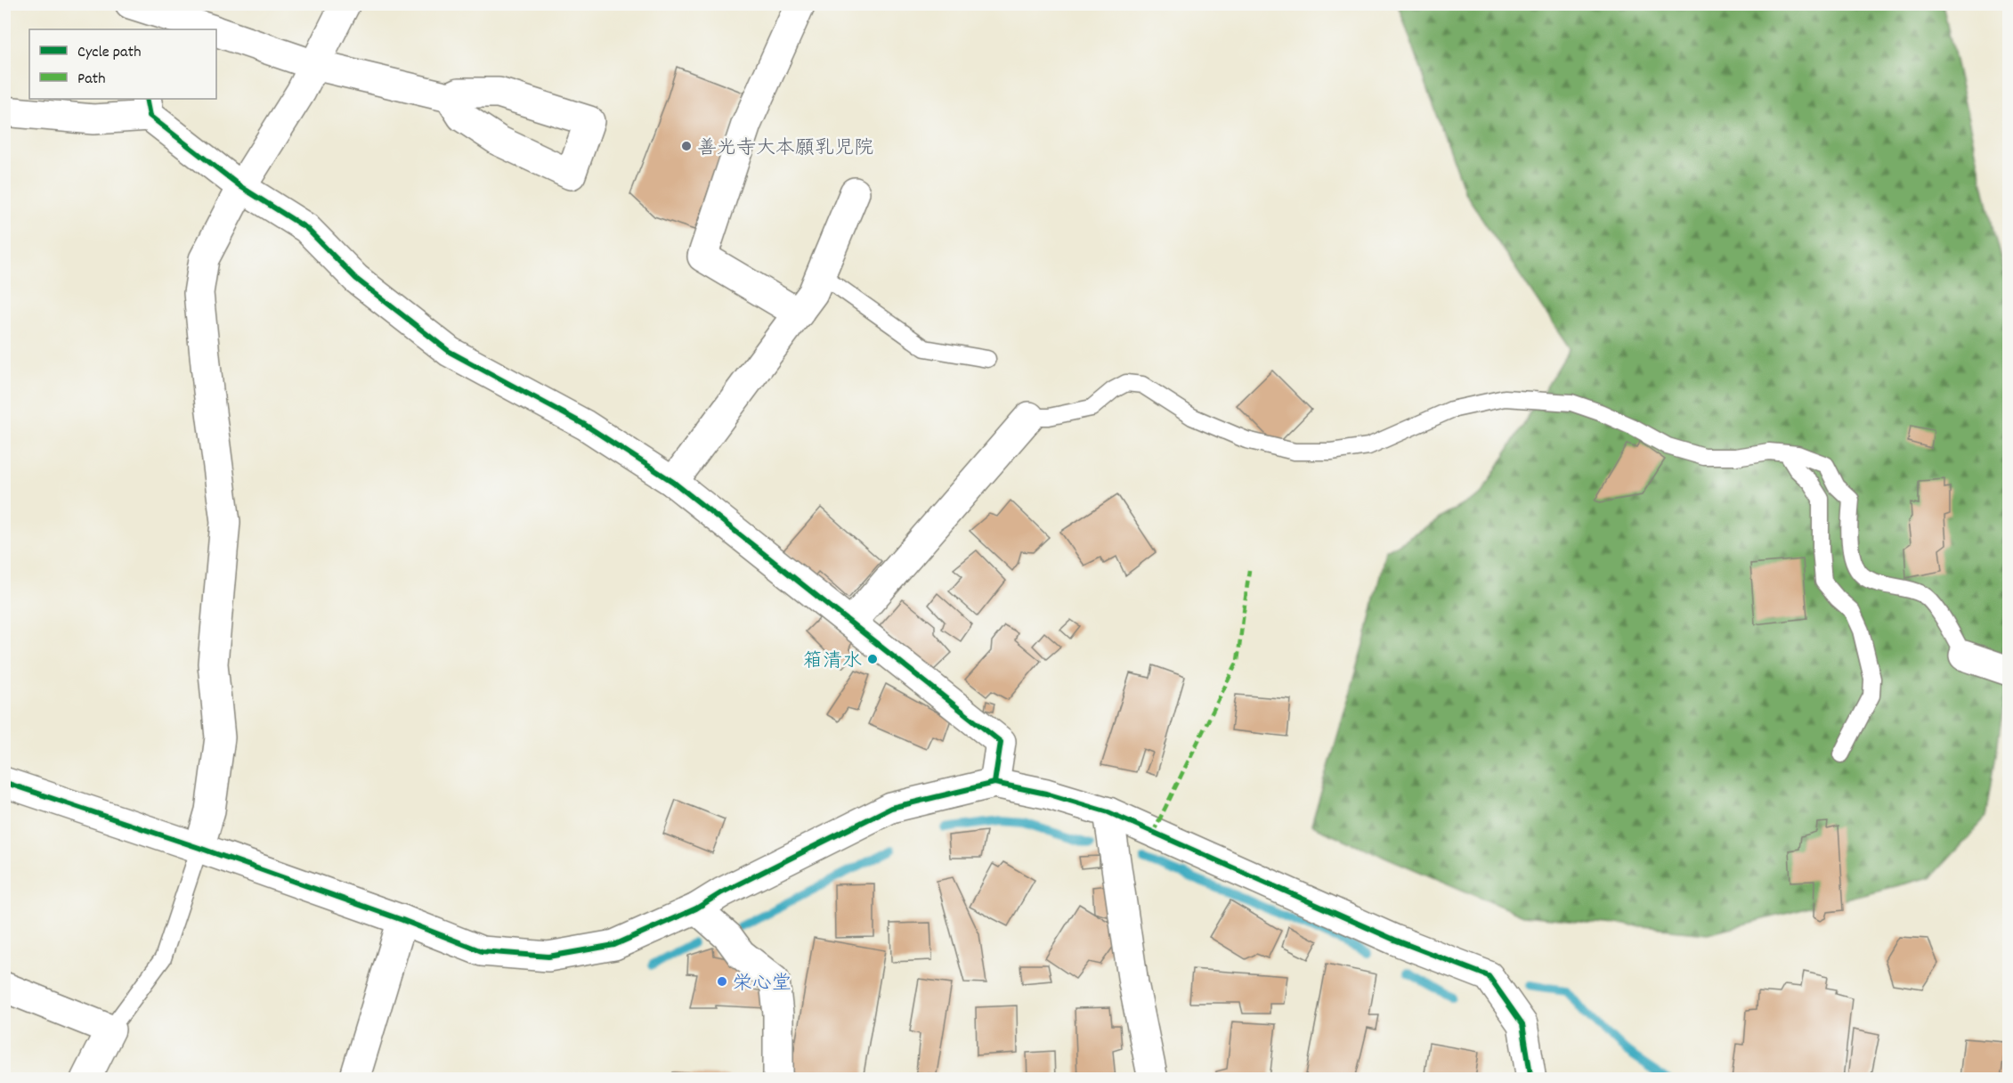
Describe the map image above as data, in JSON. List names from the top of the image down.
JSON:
{
  "places": ["善光寺大本願乳児院", "箱清水", "栄心堂"],
  "legend": ["Cycle path", "Path"]
}
